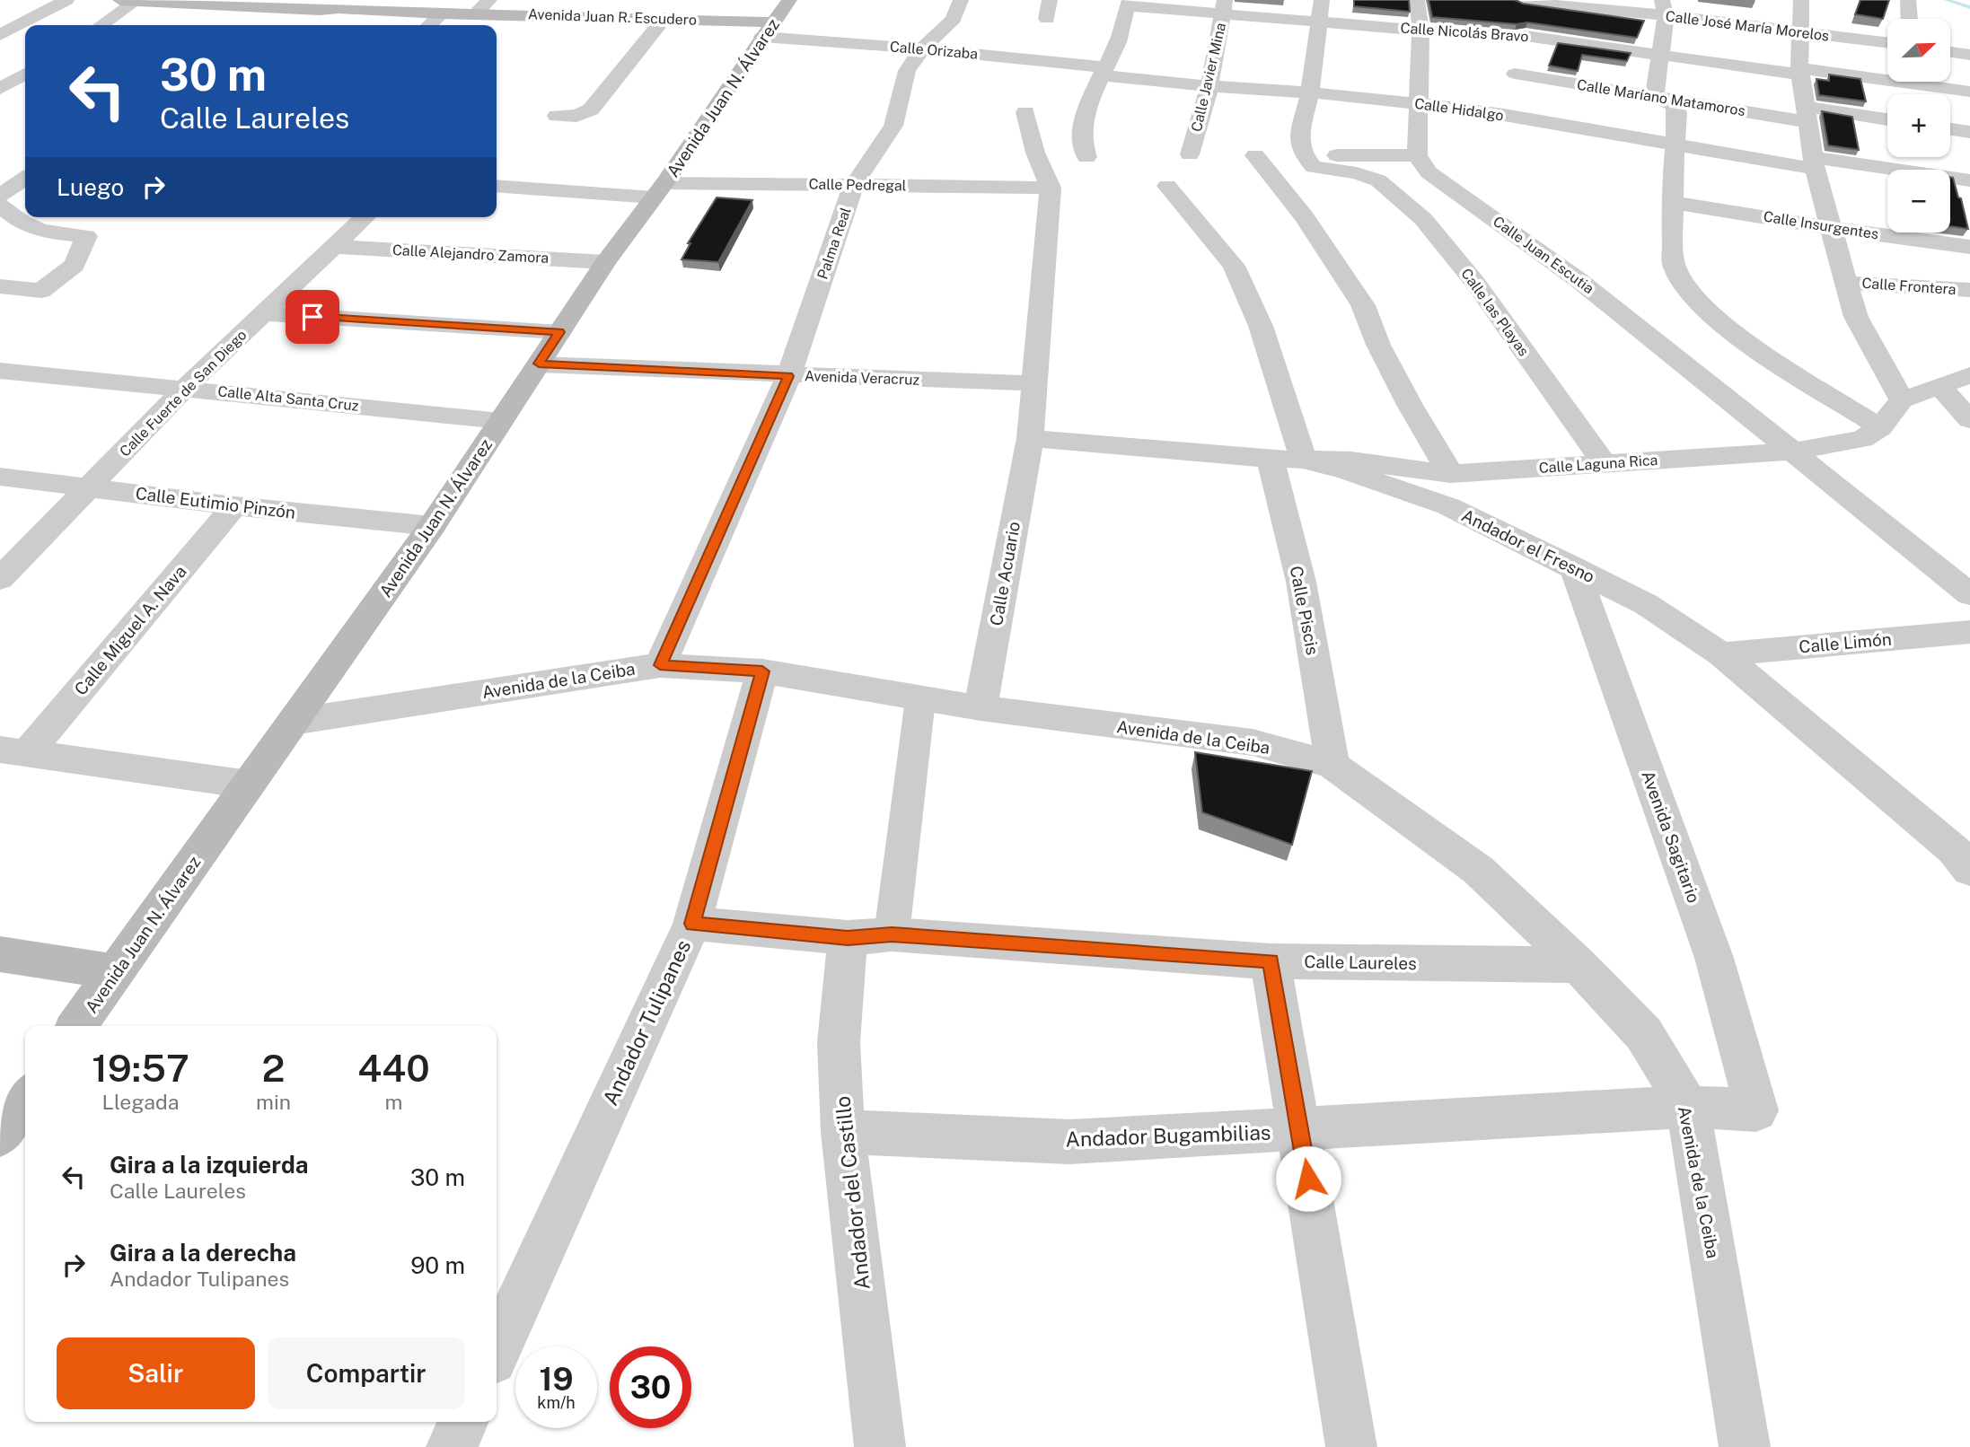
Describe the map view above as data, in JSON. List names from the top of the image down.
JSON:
{
  "streets": {
    "main road": ["Avenida Juan R. Escudero", "Avenida Juan N. Álvarez"],
    "street": [
      "Calle José María Morelos",
      "Calle Nicolás Bravo",
      "Calle Orizaba",
      "Calle Javier Mina",
      "Calle Maríano Matamoros",
      "Calle Hidalgo",
      "Calle Pedregal",
      "Calle Insurgentes",
      "Palma Real",
      "Calle Alejandro Zamora",
      "Calle Juan Escutia",
      "Calle Frontera",
      "Calle las Playas",
      "Avenida Veracruz",
      "Calle Fuerte de San Diego",
      "Calle Alta Santa Cruz",
      "Calle Laguna Rica",
      "Calle Eutimio Pinzón",
      "Andador el Fresno",
      "Calle Acuario",
      "Calle Piscis",
      "Calle Miguel A. Nava",
      "Calle Limón",
      "Avenida de la Ceiba",
      "Avenida Sagitario",
      "Calle Laureles",
      "Andador Tulipanes",
      "Andador Bugambilias",
      "Andador del Castillo"
    ]
  },
  "crossings": [
    ["Avenida Juan R. Escudero", "Calle Orizaba"],
    ["Avenida Juan R. Escudero", "Avenida Juan N. Álvarez"],
    ["Calle Nicolás Bravo", "Calle Javier Mina"],
    ["Calle Orizaba", "Avenida Juan N. Álvarez"],
    ["Calle Orizaba", "Calle Hidalgo"],
    ["Calle Orizaba", "Palma Real"],
    ["Calle Javier Mina", "Calle Hidalgo"],
    ["Avenida Juan N. Álvarez", "Calle Pedregal"],
    ["Avenida Juan N. Álvarez", "Calle Alejandro Zamora"],
    ["Avenida Juan N. Álvarez", "Avenida Veracruz"],
    ["Avenida Juan N. Álvarez", "Calle Alta Santa Cruz"],
    ["Avenida Juan N. Álvarez", "Calle Eutimio Pinzón"],
    ["Avenida Juan N. Álvarez", "Avenida de la Ceiba"],
    ["Calle Pedregal", "Palma Real"],
    ["Calle Pedregal", "Calle Acuario"],
    ["Palma Real", "Avenida Veracruz"],
    ["Palma Real", "Avenida de la Ceiba"],
    ["Calle Alejandro Zamora", "Calle Fuerte de San Diego"],
    ["Calle Juan Escutia", "Calle Laguna Rica"],
    ["Calle las Playas", "Calle Laguna Rica"],
    ["Avenida Veracruz", "Calle Acuario"],
    ["Calle Fuerte de San Diego", "Calle Alta Santa Cruz"],
    ["Calle Fuerte de San Diego", "Calle Eutimio Pinzón"],
    ["Calle Laguna Rica", "Andador el Fresno"],
    ["Calle Laguna Rica", "Calle Acuario"],
    ["Calle Laguna Rica", "Calle Piscis"],
    ["Calle Eutimio Pinzón", "Calle Miguel A. Nava"],
    ["Andador el Fresno", "Calle Limón"],
    ["Andador el Fresno", "Avenida Sagitario"],
    ["Calle Acuario", "Avenida de la Ceiba"],
    ["Calle Piscis", "Avenida de la Ceiba"],
    ["Avenida de la Ceiba", "Calle Laureles"],
    ["Avenida de la Ceiba", "Andador Tulipanes"],
    ["Avenida de la Ceiba", "Andador Bugambilias"],
    ["Avenida Sagitario", "Andador Bugambilias"],
    ["Calle Laureles", "Andador Tulipanes"],
    ["Calle Laureles", "Andador del Castillo"],
    ["Andador Bugambilias", "Andador del Castillo"]
  ],
  "north": "top right",
  "page": {
    "map_buttons": ["+", "−"],
    "turn": ["30 m", "Calle Laureles"],
    "then": "Luego",
    "eta": [
      "19:57",
      "Llegada",
      "2",
      "min",
      "440",
      "m"
    ],
    "list": [
      {
        "name": "Gira a la izquierda",
        "note": "Calle Laureles",
        "value": "30 m"
      },
      {
        "name": "Gira a la derecha",
        "note": "Andador Tulipanes",
        "value": "90 m"
      }
    ],
    "buttons": ["Salir", "Compartir"],
    "speed": "19 km/h",
    "limit": "30"
  }
}
